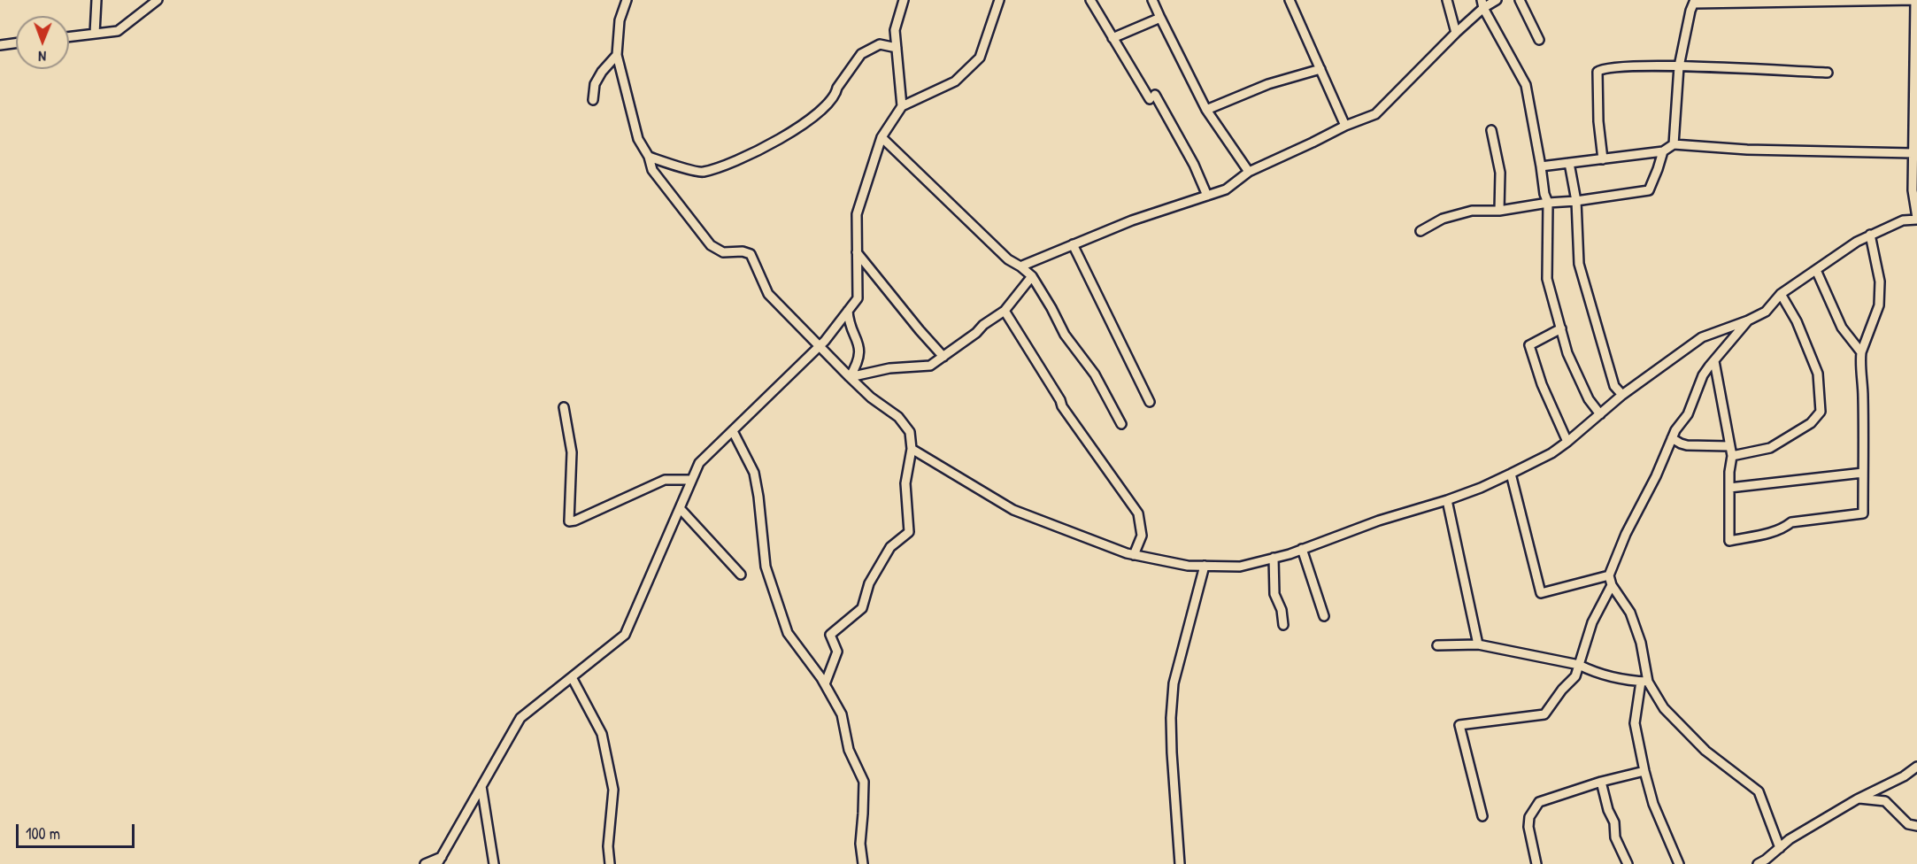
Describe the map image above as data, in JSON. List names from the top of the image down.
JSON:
{
  "scale_bar": "100 m",
  "north": "bottom"
}
